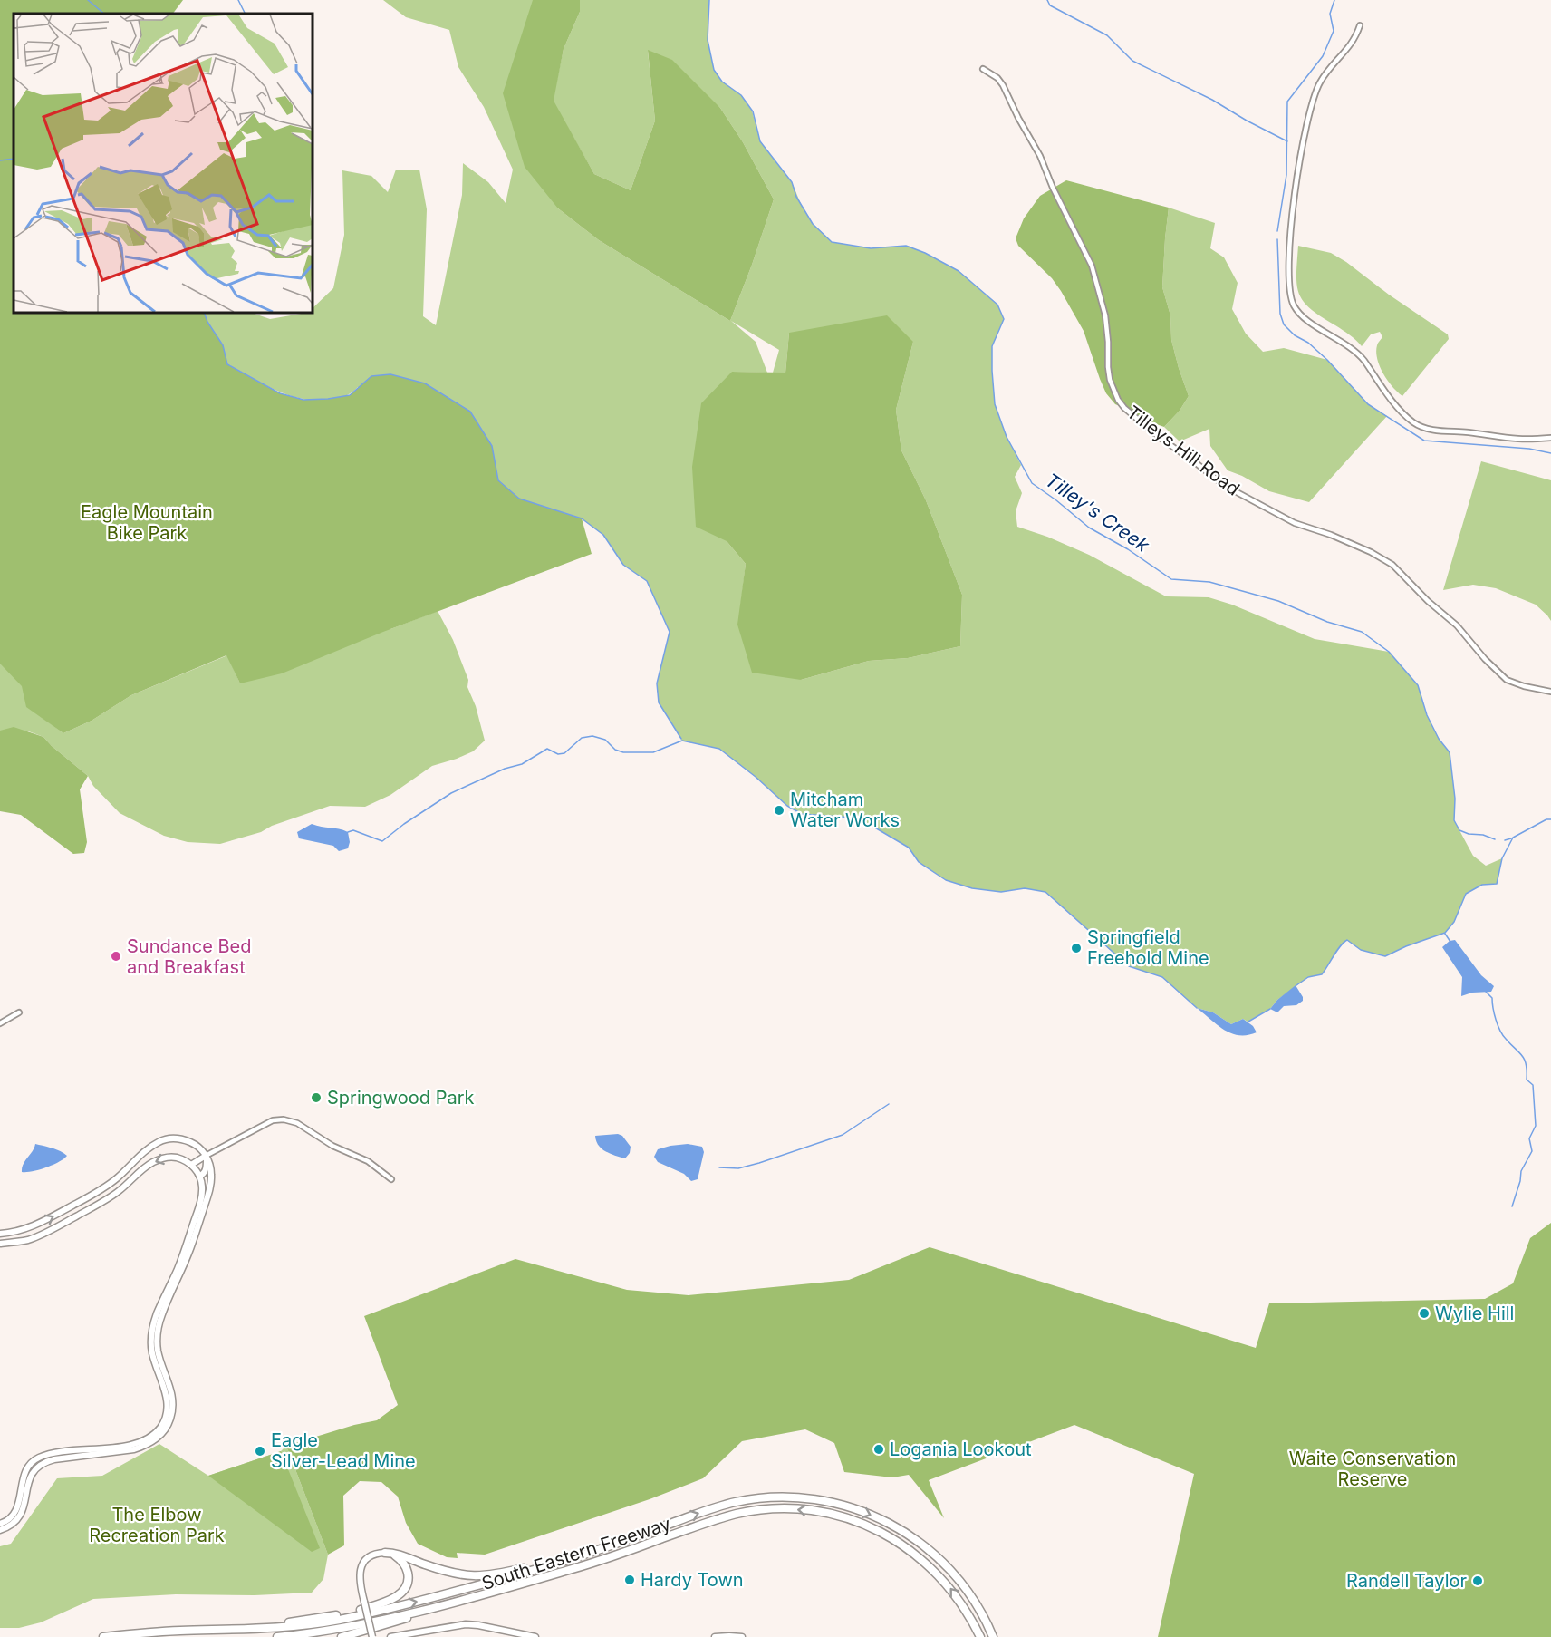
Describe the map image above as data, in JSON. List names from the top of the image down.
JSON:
{
  "streets": {
    "highway": ["South Eastern Freeway"],
    "street": ["Tilleys Hill Road"]
  },
  "water": ["Tilley's Creek"],
  "parks": ["Eagle Mountain Bike Park", "Waite Conservation Reserve", "The Elbow Recreation Park"],
  "places": [
    "Mitcham Water Works",
    "Springfield Freehold Mine",
    "Sundance Bed and Breakfast",
    "Springwood Park",
    "Wylie Hill",
    "Logania Lookout",
    "Eagle Silver-Lead Mine",
    "Hardy Town",
    "Randell Taylor"
  ]
}
